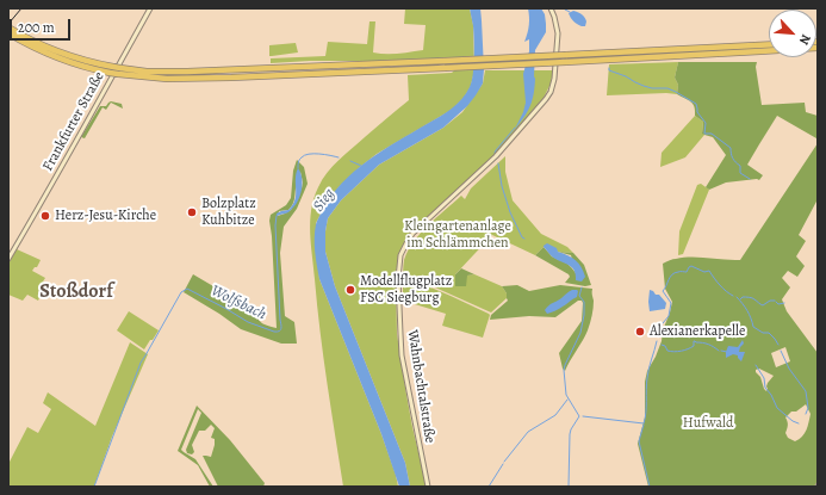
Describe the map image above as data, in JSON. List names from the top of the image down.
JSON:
{
  "streets": {
    "main road": ["Frankfurter Straße", "Wahnbachtalstraße"]
  },
  "districts": ["Stoßdorf"],
  "water": ["Sieg", "Wolfsbach"],
  "parks": ["Kleingartenanlage im Schlämmchen", "Hufwald"],
  "places": [
    "Bolzplatz Kuhbitze",
    "Herz-Jesu-Kirche",
    "Modellflugplatz FSC Siegburg",
    "Alexianerkapelle"
  ],
  "scale_bar": "200 m",
  "north": "bottom right"
}
